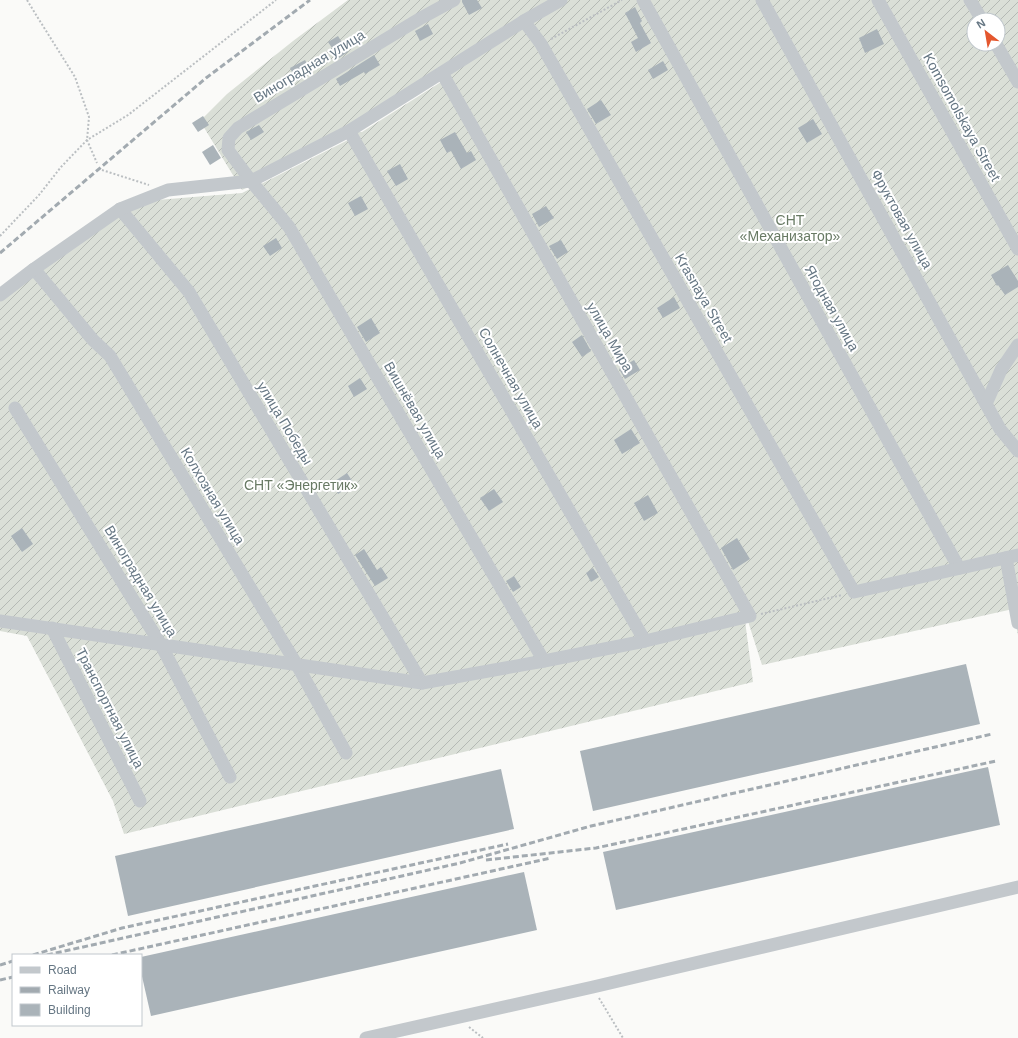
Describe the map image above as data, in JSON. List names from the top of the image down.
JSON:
{
  "streets": {
    "street": [
      "Виноградная улица",
      "Komsomolskaya Street",
      "Фруктовая улица",
      "Krasnaya Street",
      "Ягодная улица",
      "улица Мира",
      "Солнечная улица",
      "Вишнёвая улица",
      "улица Победы",
      "Колхозная улица",
      "Транспортная улица"
    ]
  },
  "crossings": [
    ["Виноградная улица", "Вишнёвая улица"]
  ],
  "parks": ["СНТ «Механизатор»", "СНТ «Энергетик»"],
  "legend": ["Road", "Railway", "Building"],
  "north": "top left"
}
